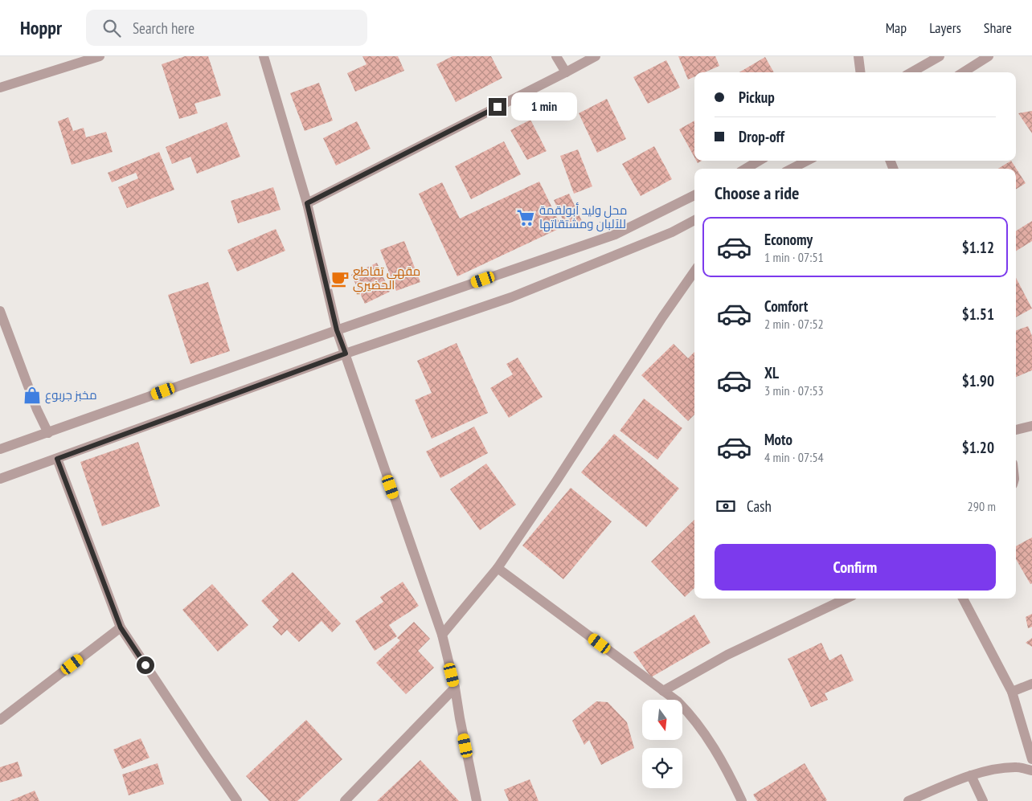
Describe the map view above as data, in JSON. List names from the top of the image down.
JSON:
{
  "places": {
    "supermarket": ["محل وليد أبولقمة للآلبان ومشتقاتها"],
    "cafe": ["مقهى تقاطع الحضيري"],
    "shop": ["مخبز جربوع"]
  },
  "north": "bottom",
  "page": {
    "header": "Hoppr",
    "search": "Search here",
    "nav": ["Map", "Layers", "Share"],
    "banner": ["Pickup", "Drop-off"],
    "bubble": "1 min",
    "heading": "Choose a ride",
    "list": [
      {
        "name": "Economy",
        "note": "1 min · 07:51",
        "value": "$1.12"
      },
      {
        "name": "Comfort",
        "note": "2 min · 07:52",
        "value": "$1.51"
      },
      {
        "name": "XL",
        "note": "3 min · 07:53",
        "value": "$1.90"
      },
      {
        "name": "Moto",
        "note": "4 min · 07:54",
        "value": "$1.20"
      }
    ],
    "pay": ["Cash", "290 m"],
    "buttons": "Confirm"
  }
}
